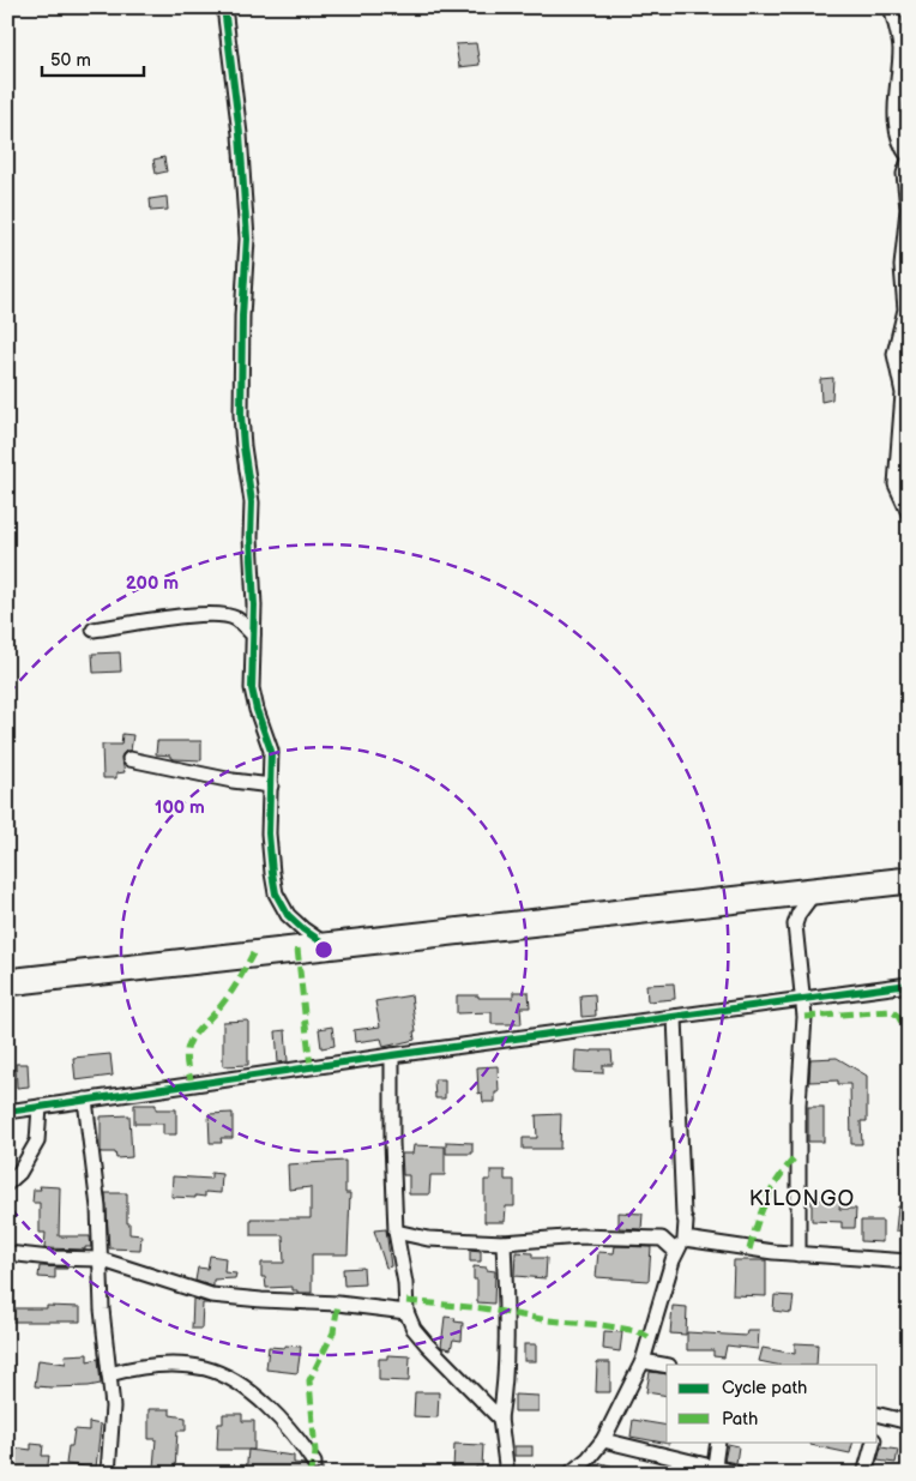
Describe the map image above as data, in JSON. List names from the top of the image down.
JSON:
{
  "districts": ["KILONGO"],
  "legend": ["Cycle path", "Path"],
  "scale_bar": "50 m",
  "rings": ["200 m", "100 m"]
}
